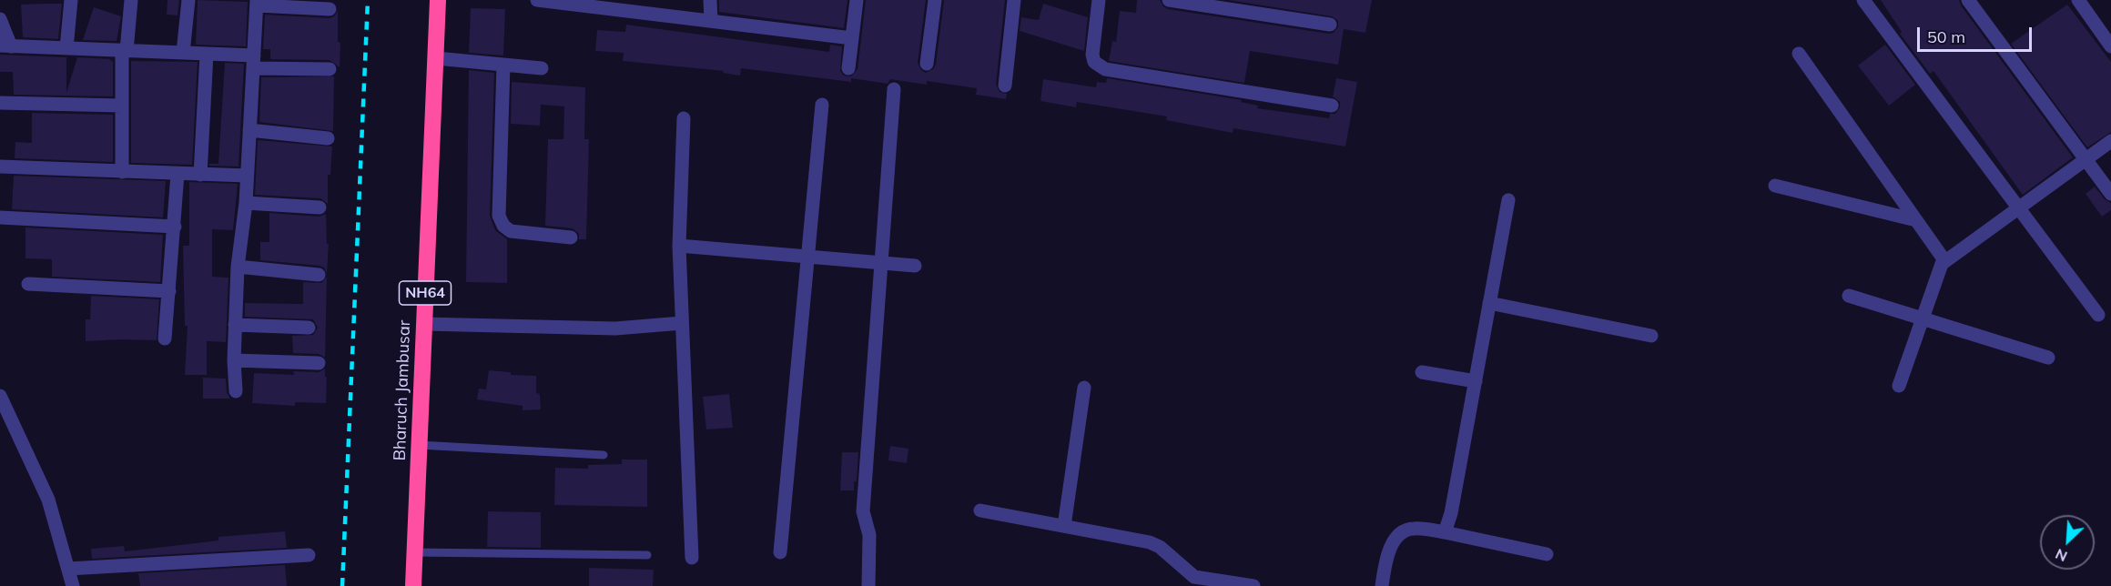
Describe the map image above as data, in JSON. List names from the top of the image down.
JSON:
{
  "streets": {
    "highway": ["NH64", "Bharuch Jambusar"]
  },
  "scale_bar": "50 m",
  "north": "bottom left"
}
